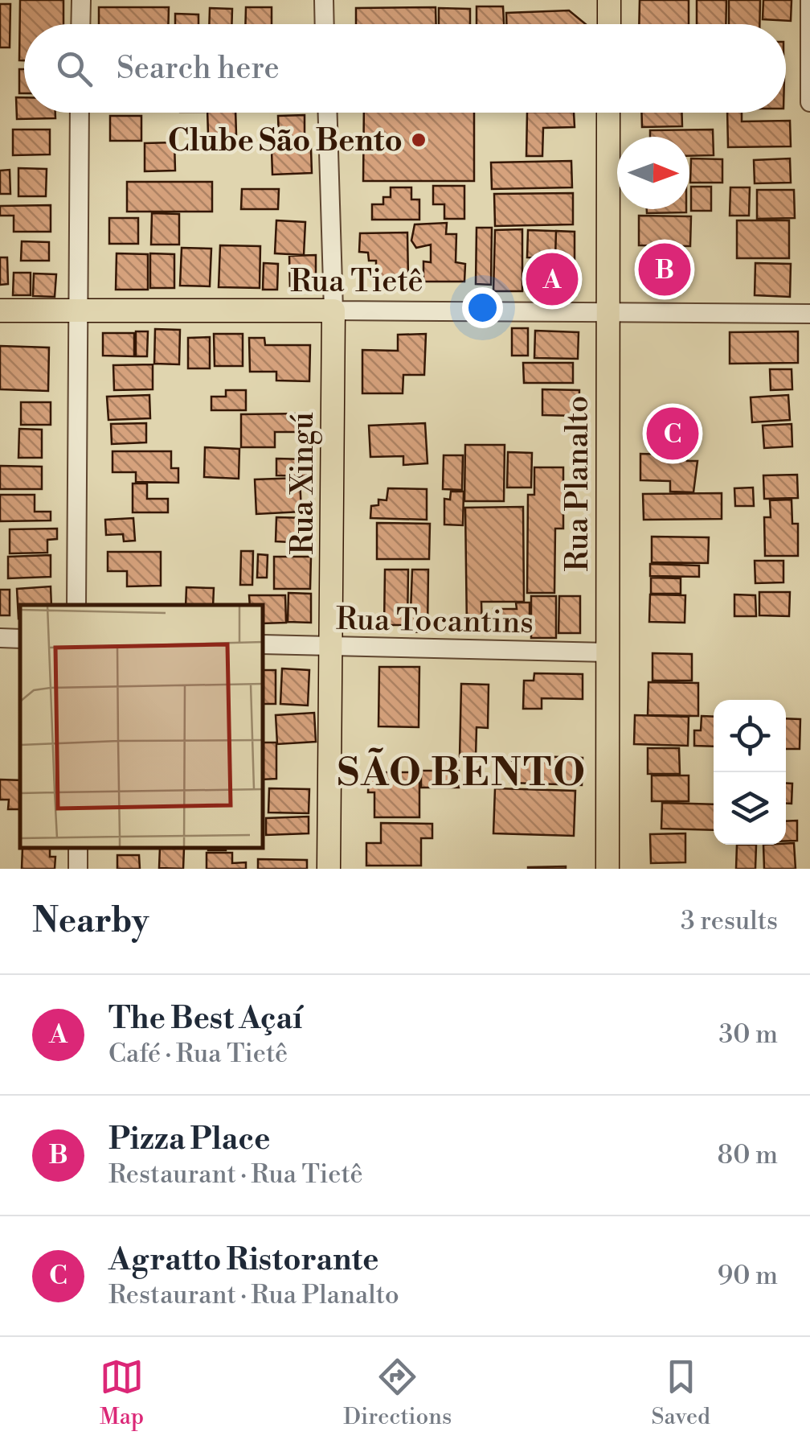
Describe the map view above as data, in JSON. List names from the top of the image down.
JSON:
{
  "streets": {
    "main road": ["Rua Tietê", "Rua Xingú", "Rua Planalto"],
    "street": ["Rua Tocantins"]
  },
  "crossings": [
    ["Rua Tietê", "Rua Xingú"],
    ["Rua Tietê", "Rua Planalto"],
    ["Rua Xingú", "Rua Tocantins"],
    ["Rua Planalto", "Rua Tocantins"]
  ],
  "districts": ["SÃO BENTO"],
  "places": ["Clube São Bento"],
  "north": "right",
  "page": {
    "search": "Search here",
    "pins": ["B", "A", "C"],
    "heading": ["Nearby", "3 results"],
    "list": [
      {
        "mark": "A",
        "name": "The Best Açaí",
        "note": "Café · Rua Tietê",
        "value": "30 m"
      },
      {
        "mark": "B",
        "name": "Pizza Place",
        "note": "Restaurant · Rua Tietê",
        "value": "80 m"
      },
      {
        "mark": "C",
        "name": "Agratto Ristorante",
        "note": "Restaurant · Rua Planalto",
        "value": "90 m"
      }
    ],
    "nav": ["Map", "Directions", "Saved"]
  }
}
